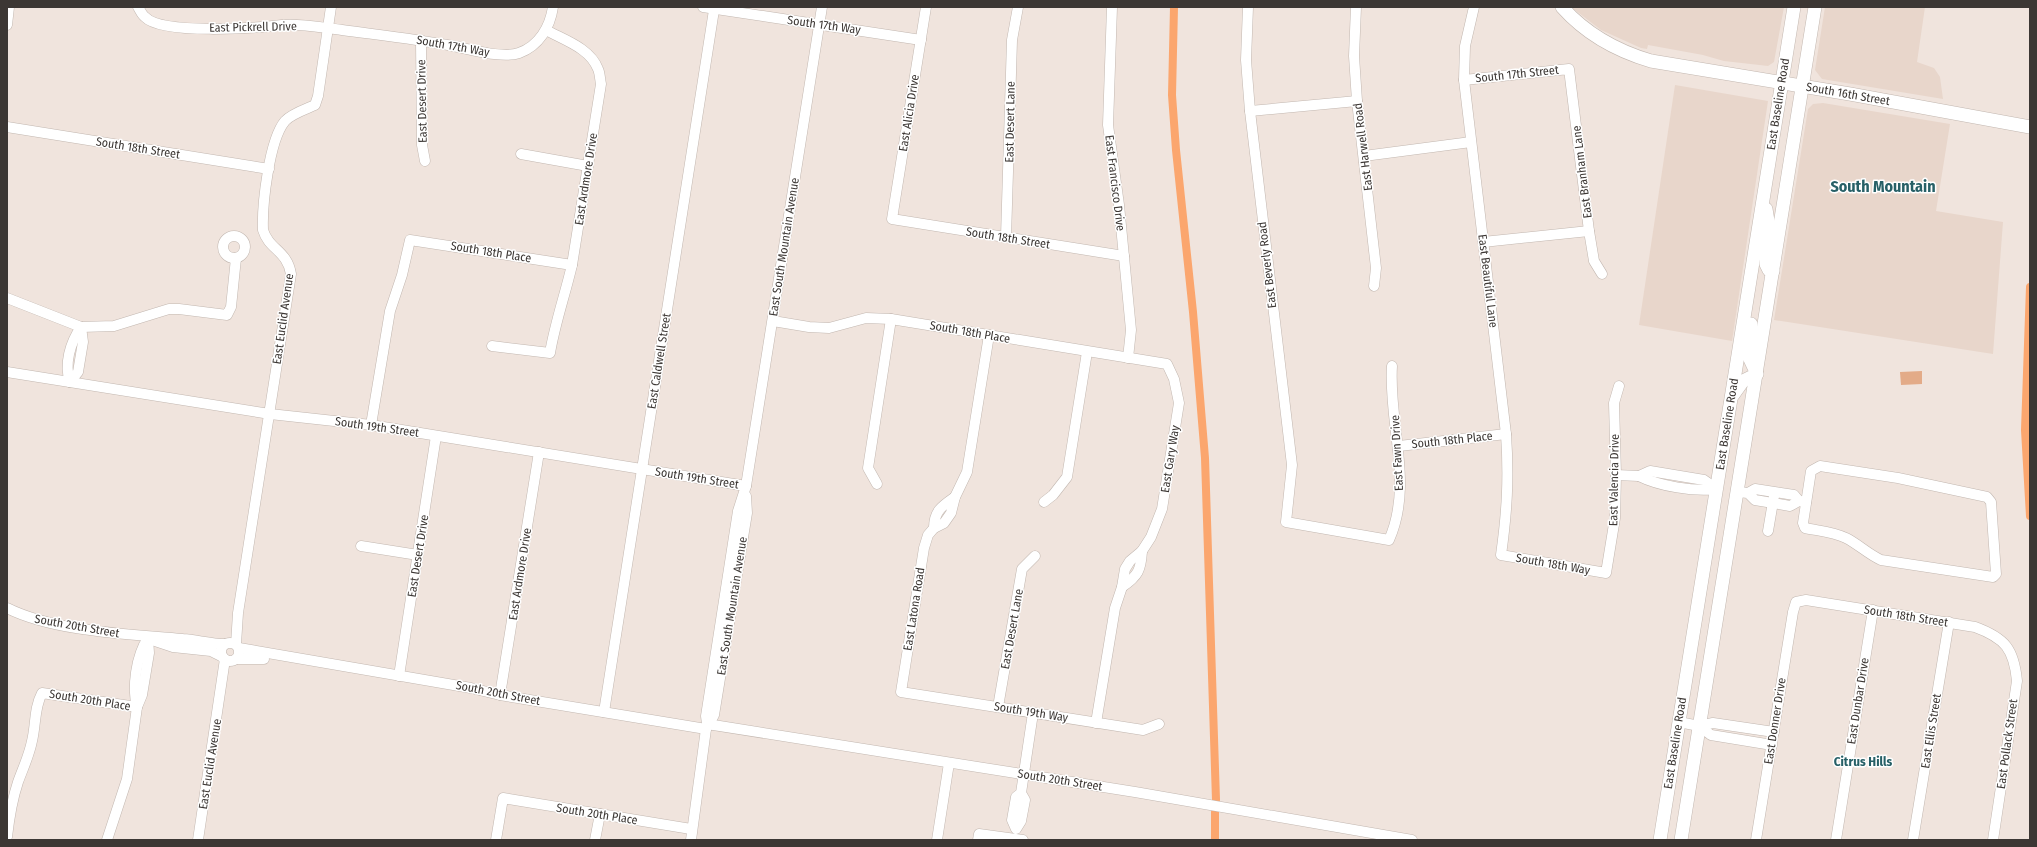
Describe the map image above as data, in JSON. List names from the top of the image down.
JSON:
{
  "streets": {
    "main road": ["South 16th Street", "East Baseline Road"],
    "street": [
      "South 17th Way",
      "East Pickrell Drive",
      "South 17th Street",
      "East Desert Drive",
      "East Alicia Drive",
      "East Desert Lane",
      "East Harwell Road",
      "South 18th Street",
      "East Branham Lane",
      "East Ardmore Drive",
      "East Francisco Drive",
      "East South Mountain Avenue",
      "South 18th Place",
      "East Beverly Road",
      "East Beautiful Lane",
      "East Euclid Avenue",
      "East Caldwell Street",
      "South 19th Street",
      "East Fawn Drive",
      "East Gary Way",
      "East Valencia Drive",
      "South 18th Way",
      "East Latona Road",
      "South 20th Street",
      "South 20th Place",
      "East Dunbar Drive",
      "South 19th Way",
      "East Donner Drive",
      "East Ellis Street",
      "East Pollack Street"
    ]
  },
  "crossings": [
    ["South 17th Way", "East Pickrell Drive"],
    ["South 17th Way", "East Desert Drive"],
    ["South 17th Way", "East Alicia Drive"],
    ["South 17th Way", "East Ardmore Drive"],
    ["South 17th Way", "East South Mountain Avenue"],
    ["South 17th Way", "East Euclid Avenue"],
    ["South 17th Way", "East Caldwell Street"],
    ["East Pickrell Drive", "East Euclid Avenue"],
    ["South 17th Street", "East Branham Lane"],
    ["South 17th Street", "East Beautiful Lane"],
    ["South 16th Street", "East Baseline Road"],
    ["East Desert Drive", "South 19th Street"],
    ["East Desert Drive", "South 20th Street"],
    ["East Alicia Drive", "South 18th Street"],
    ["East Desert Lane", "South 18th Street"],
    ["East Desert Lane", "South 19th Way"],
    ["South 18th Street", "East Francisco Drive"],
    ["South 18th Street", "East Euclid Avenue"],
    ["South 18th Street", "East Dunbar Drive"],
    ["South 18th Street", "East Donner Drive"],
    ["South 18th Street", "East Ellis Street"],
    ["South 18th Street", "East Pollack Street"],
    ["East Ardmore Drive", "South 18th Place"],
    ["East Ardmore Drive", "South 19th Street"],
    ["East Ardmore Drive", "South 20th Street"],
    ["East Francisco Drive", "South 18th Place"],
    ["East South Mountain Avenue", "South 18th Place"],
    ["East South Mountain Avenue", "South 19th Street"],
    ["East South Mountain Avenue", "South 20th Street"],
    ["East South Mountain Avenue", "South 20th Place"],
    ["South 18th Place", "East Beautiful Lane"],
    ["South 18th Place", "South 19th Street"],
    ["South 18th Place", "East Fawn Drive"],
    ["South 18th Place", "East Gary Way"],
    ["South 18th Place", "East Latona Road"],
    ["East Beverly Road", "East Fawn Drive"],
    ["East Beautiful Lane", "South 18th Way"],
    ["East Euclid Avenue", "South 19th Street"],
    ["East Euclid Avenue", "South 20th Street"],
    ["East Caldwell Street", "South 19th Street"],
    ["East Caldwell Street", "South 20th Street"],
    ["East Gary Way", "South 19th Way"],
    ["East Valencia Drive", "South 18th Way"],
    ["East Latona Road", "South 19th Way"]
  ],
  "districts": ["South Mountain", "Citrus Hills"]
}
